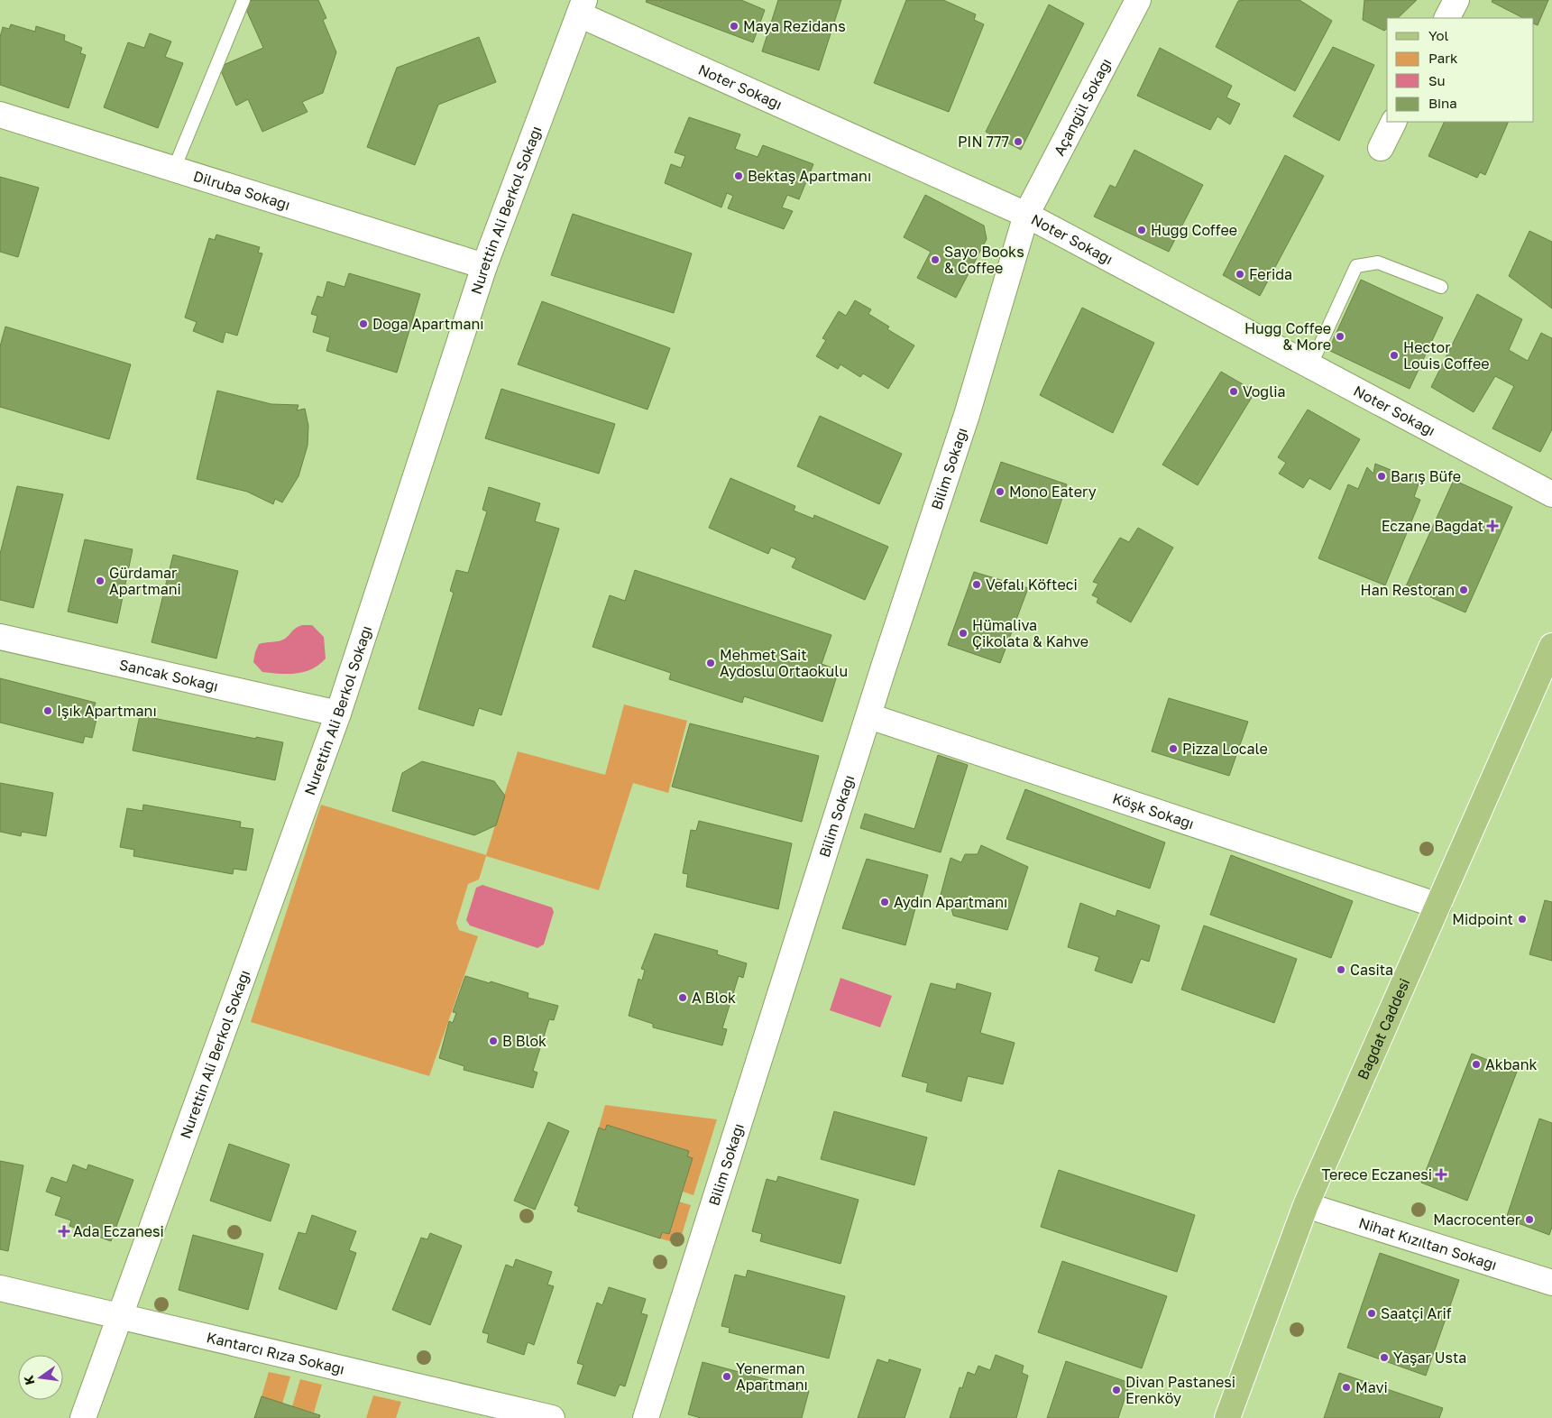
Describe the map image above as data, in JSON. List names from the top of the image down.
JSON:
{
  "streets": {
    "main road": ["Bağdat Caddesi"],
    "street": [
      "Noter Sokağı",
      "Açangül Sokağı",
      "Dilruba Sokağı",
      "Nurettin Ali Berkol Sokağı",
      "Bilim Sokağı",
      "Sancak Sokağı",
      "Köşk Sokağı",
      "Nihat Kızıltan Sokağı",
      "Kantarcı Rıza Sokağı"
    ]
  },
  "crossings": [
    ["Noter Sokağı", "Açangül Sokağı"],
    ["Noter Sokağı", "Nurettin Ali Berkol Sokağı"],
    ["Noter Sokağı", "Bilim Sokağı"],
    ["Açangül Sokağı", "Bilim Sokağı"],
    ["Dilruba Sokağı", "Nurettin Ali Berkol Sokağı"],
    ["Nurettin Ali Berkol Sokağı", "Sancak Sokağı"],
    ["Nurettin Ali Berkol Sokağı", "Kantarcı Rıza Sokağı"],
    ["Bilim Sokağı", "Köşk Sokağı"],
    ["Köşk Sokağı", "Bağdat Caddesi"],
    ["Bağdat Caddesi", "Nihat Kızıltan Sokağı"]
  ],
  "places": {
    "other": [
      "Maya Rezidans",
      "PIN 777",
      "Bektaş Apartmanı",
      "Hugg Coffee",
      "Sayo Books & Coffee",
      "Ferida",
      "Doğa Apartmanı",
      "Hugg Coffee & More",
      "Hector Louis Coffee",
      "Voglia",
      "Barış Büfe",
      "Mono Eatery",
      "Gürdamar Apartmani",
      "Vefalı Köfteci",
      "Han Restoran",
      "Hümaliva Çikolata & Kahve",
      "Mehmet Sait Aydoslu Ortaokulu",
      "Işık Apartmanı",
      "Pizza Locale",
      "Aydın Apartmanı",
      "Midpoint",
      "Casita",
      "A Blok",
      "B Blok",
      "Akbank",
      "Macrocenter",
      "Saatçi Arif",
      "Yaşar Usta",
      "Yenerman Apartmanı",
      "Mavi",
      "Divan Pastanesi Erenköy"
    ],
    "health": ["Eczane Bağdat", "Terece Eczanesi", "Ada Eczanesi"]
  },
  "legend": [
    "Yol",
    "Park",
    "Su",
    "Bina"
  ],
  "north": "left"
}
